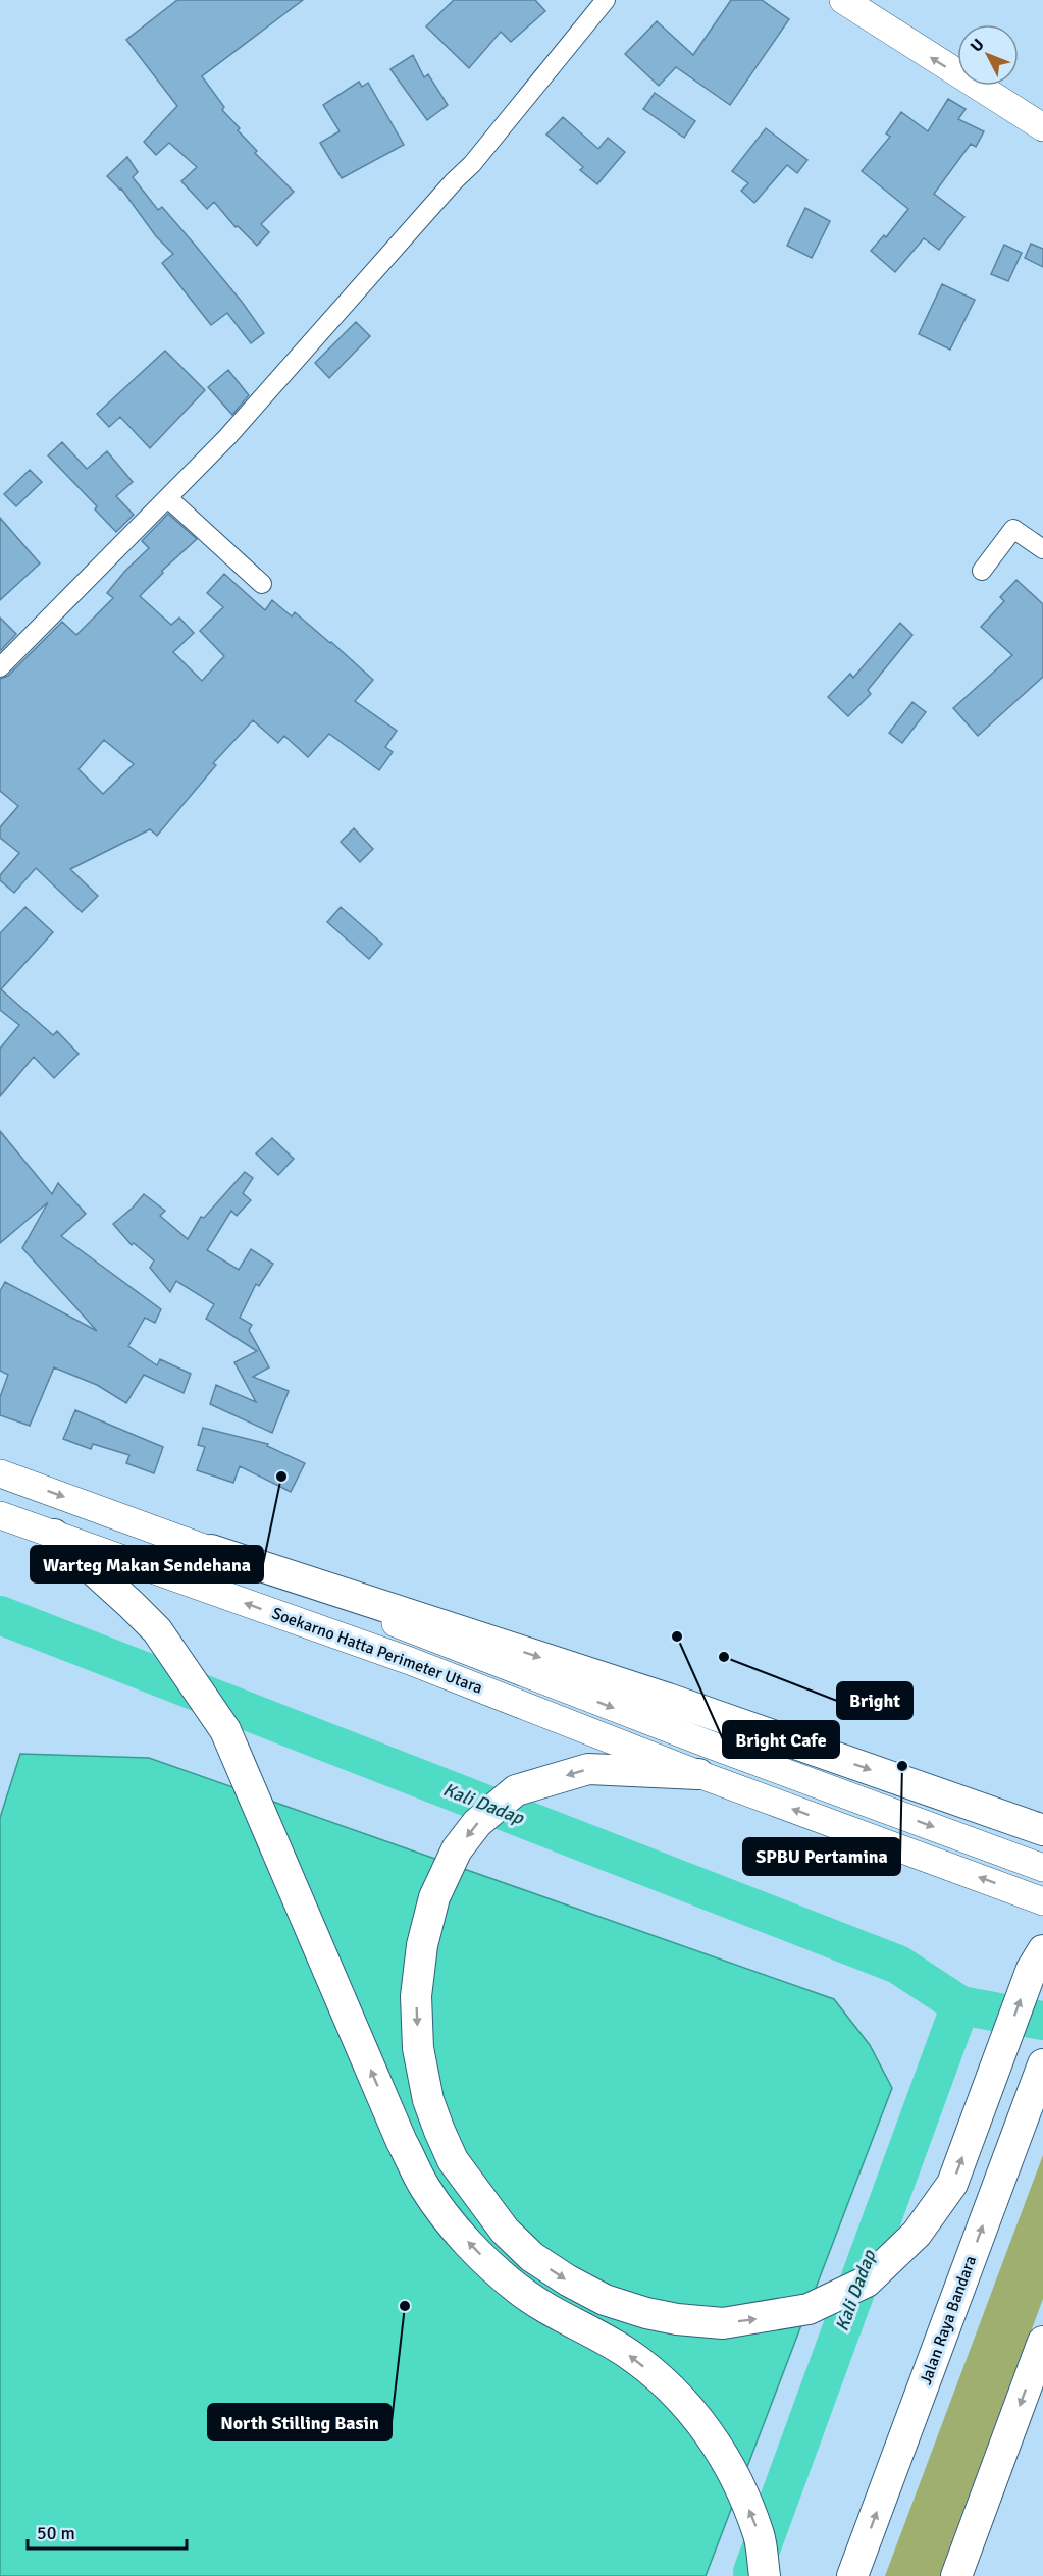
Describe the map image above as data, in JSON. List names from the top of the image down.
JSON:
{
  "streets": {
    "main road": ["Soekarno Hatta Perimeter Utara", "Jalan Raya Bandara"]
  },
  "water": ["Kali Dadap"],
  "places": [
    "Warteg Makan Sendehana",
    "Bright Cafe",
    "Bright",
    "SPBU Pertamina",
    "North Stilling Basin"
  ],
  "scale_bar": "50 m",
  "north": "top left"
}
